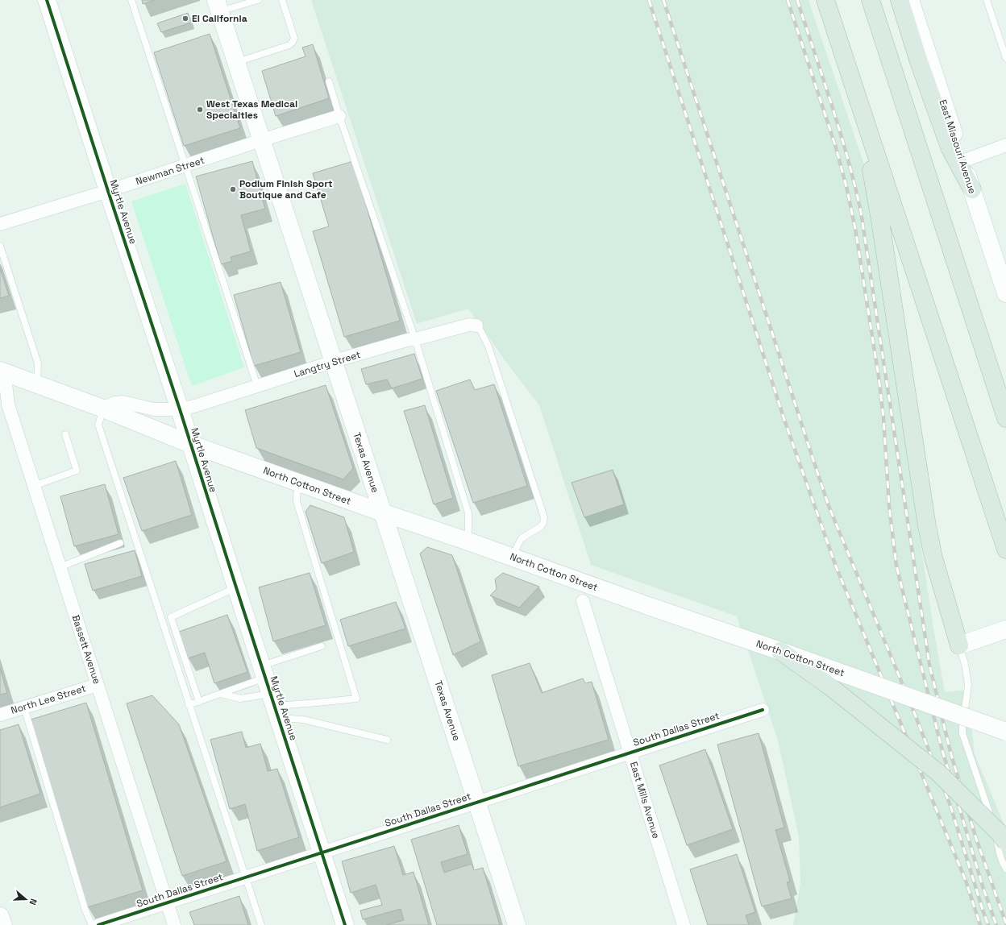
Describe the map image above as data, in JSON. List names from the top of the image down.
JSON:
{
  "streets": {
    "main road": [
      "East Missouri Avenue",
      "Myrtle Avenue",
      "Texas Avenue",
      "North Cotton Street"
    ],
    "street": [
      "Newman Street",
      "Langtry Street",
      "Bassett Avenue",
      "North Lee Street",
      "South Dallas Street",
      "East Mills Avenue"
    ]
  },
  "crossings": [
    ["Newman Street", "Myrtle Avenue"],
    ["Newman Street", "Texas Avenue"],
    ["Myrtle Avenue", "Langtry Street"],
    ["Myrtle Avenue", "North Cotton Street"],
    ["Myrtle Avenue", "South Dallas Street"],
    ["Langtry Street", "Texas Avenue"],
    ["Texas Avenue", "North Cotton Street"],
    ["Texas Avenue", "South Dallas Street"],
    ["North Cotton Street", "Bassett Avenue"],
    ["Bassett Avenue", "North Lee Street"],
    ["Bassett Avenue", "South Dallas Street"],
    ["South Dallas Street", "East Mills Avenue"]
  ],
  "places": ["El California", "West Texas Medical Specialties", "Podium Finish Sport Boutique and Cafe"],
  "north": "right"
}
